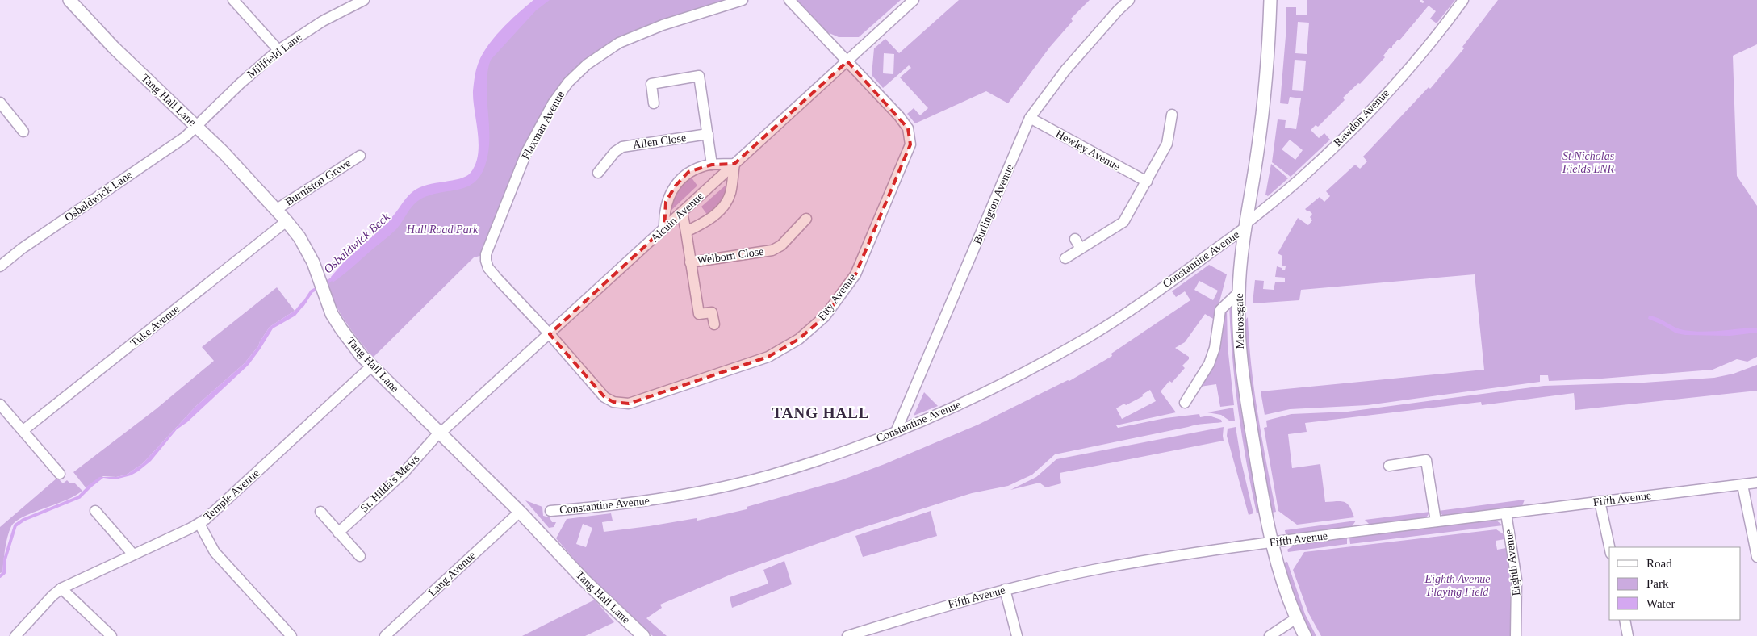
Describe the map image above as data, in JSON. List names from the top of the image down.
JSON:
{
  "streets": {
    "street": [
      "Millfield Lane",
      "Tang Hall Lane",
      "Rawdon Avenue",
      "Flaxman Avenue",
      "Allen Close",
      "Hewley Avenue",
      "Burniston Grove",
      "Osbaldwick Lane",
      "Burlington Avenue",
      "Alcuin Avenue",
      "Welborn Close",
      "Constantine Avenue",
      "Etty Avenue",
      "Melrosegate",
      "Tuke Avenue",
      "St. Hilda's Mews",
      "Temple Avenue",
      "Fifth Avenue",
      "Eighth Avenue",
      "Lang Avenue"
    ]
  },
  "crossings": [
    ["Millfield Lane", "Tang Hall Lane"],
    ["Millfield Lane", "Osbaldwick Lane"],
    ["Tang Hall Lane", "Burniston Grove"],
    ["Tang Hall Lane", "Osbaldwick Lane"],
    ["Tang Hall Lane", "Alcuin Avenue"],
    ["Tang Hall Lane", "Tuke Avenue"],
    ["Tang Hall Lane", "St. Hilda's Mews"],
    ["Tang Hall Lane", "Temple Avenue"],
    ["Tang Hall Lane", "Lang Avenue"],
    ["Rawdon Avenue", "Constantine Avenue"],
    ["Rawdon Avenue", "Melrosegate"],
    ["Flaxman Avenue", "Alcuin Avenue"],
    ["Flaxman Avenue", "Etty Avenue"],
    ["Hewley Avenue", "Burlington Avenue"],
    ["Burlington Avenue", "Constantine Avenue"],
    ["Alcuin Avenue", "Welborn Close"],
    ["Alcuin Avenue", "Etty Avenue"],
    ["Alcuin Avenue", "St. Hilda's Mews"],
    ["Constantine Avenue", "Melrosegate"],
    ["Melrosegate", "Fifth Avenue"],
    ["Fifth Avenue", "Eighth Avenue"]
  ],
  "districts": ["TANG HALL"],
  "water": ["Osbaldwick Beck"],
  "parks": ["St Nicholas Fields LNR", "Hull Road Park", "Eighth Avenue Playing Field"],
  "legend": ["Road", "Park", "Water"]
}
